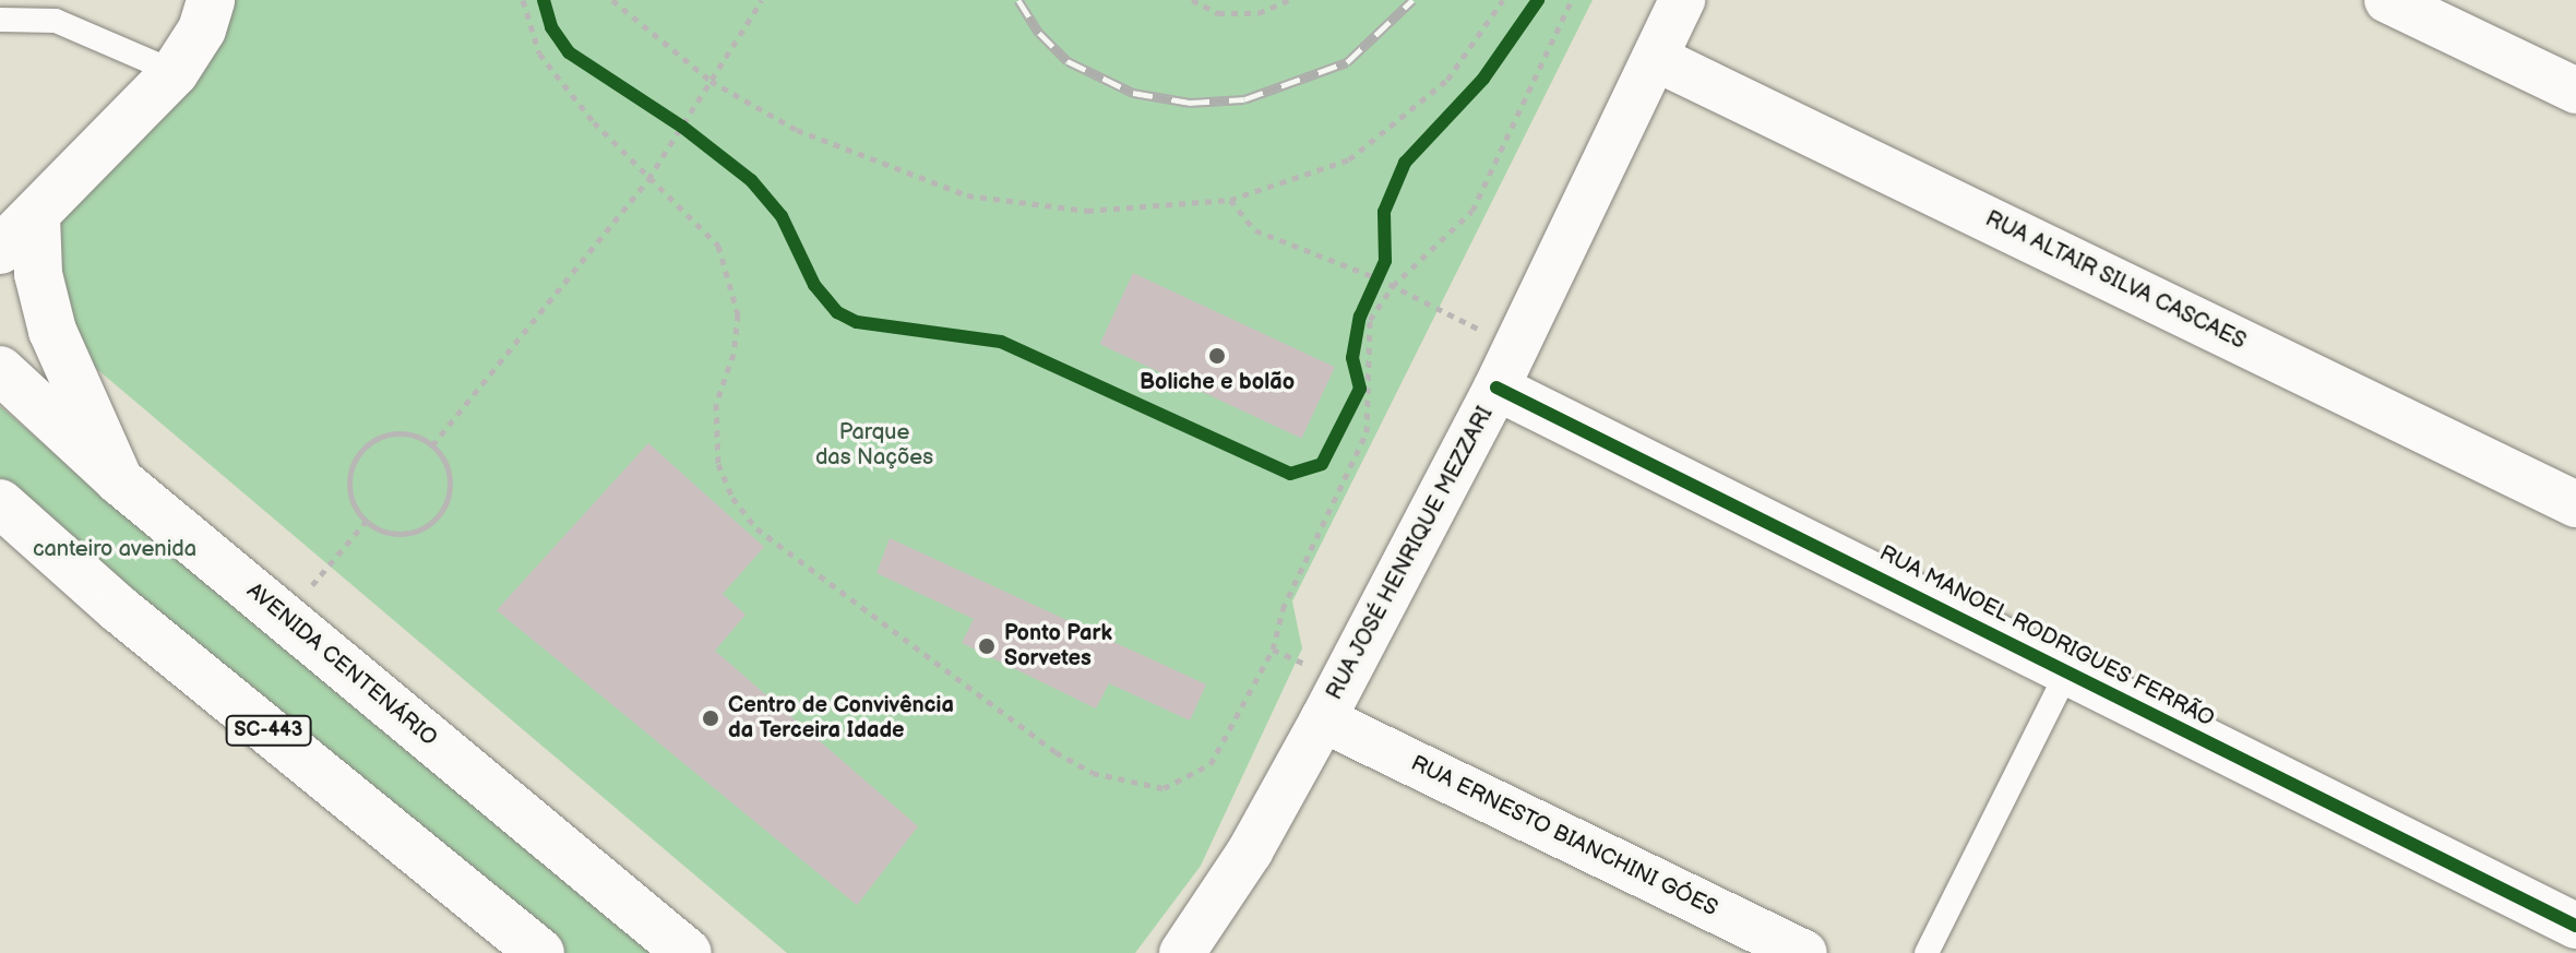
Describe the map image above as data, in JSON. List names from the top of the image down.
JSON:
{
  "streets": {
    "main road": ["AVENIDA CENTENÁRIO", "SC-443"],
    "street": [
      "RUA ALTAIR SILVA CASCAES",
      "RUA JOSÉ HENRIQUE MEZZARI",
      "RUA MANOEL RODRIGUES FERRÃO",
      "RUA ERNESTO BIANCHINI GÓES"
    ]
  },
  "crossings": [
    ["RUA ALTAIR SILVA CASCAES", "RUA JOSÉ HENRIQUE MEZZARI"],
    ["RUA JOSÉ HENRIQUE MEZZARI", "RUA MANOEL RODRIGUES FERRÃO"],
    ["RUA JOSÉ HENRIQUE MEZZARI", "RUA ERNESTO BIANCHINI GÓES"]
  ],
  "parks": ["Parque das Nações", "canteiro avenida"],
  "places": ["Boliche e bolão", "Ponto Park Sorvetes", "Centro de Convivência da Terceira Idade"]
}
